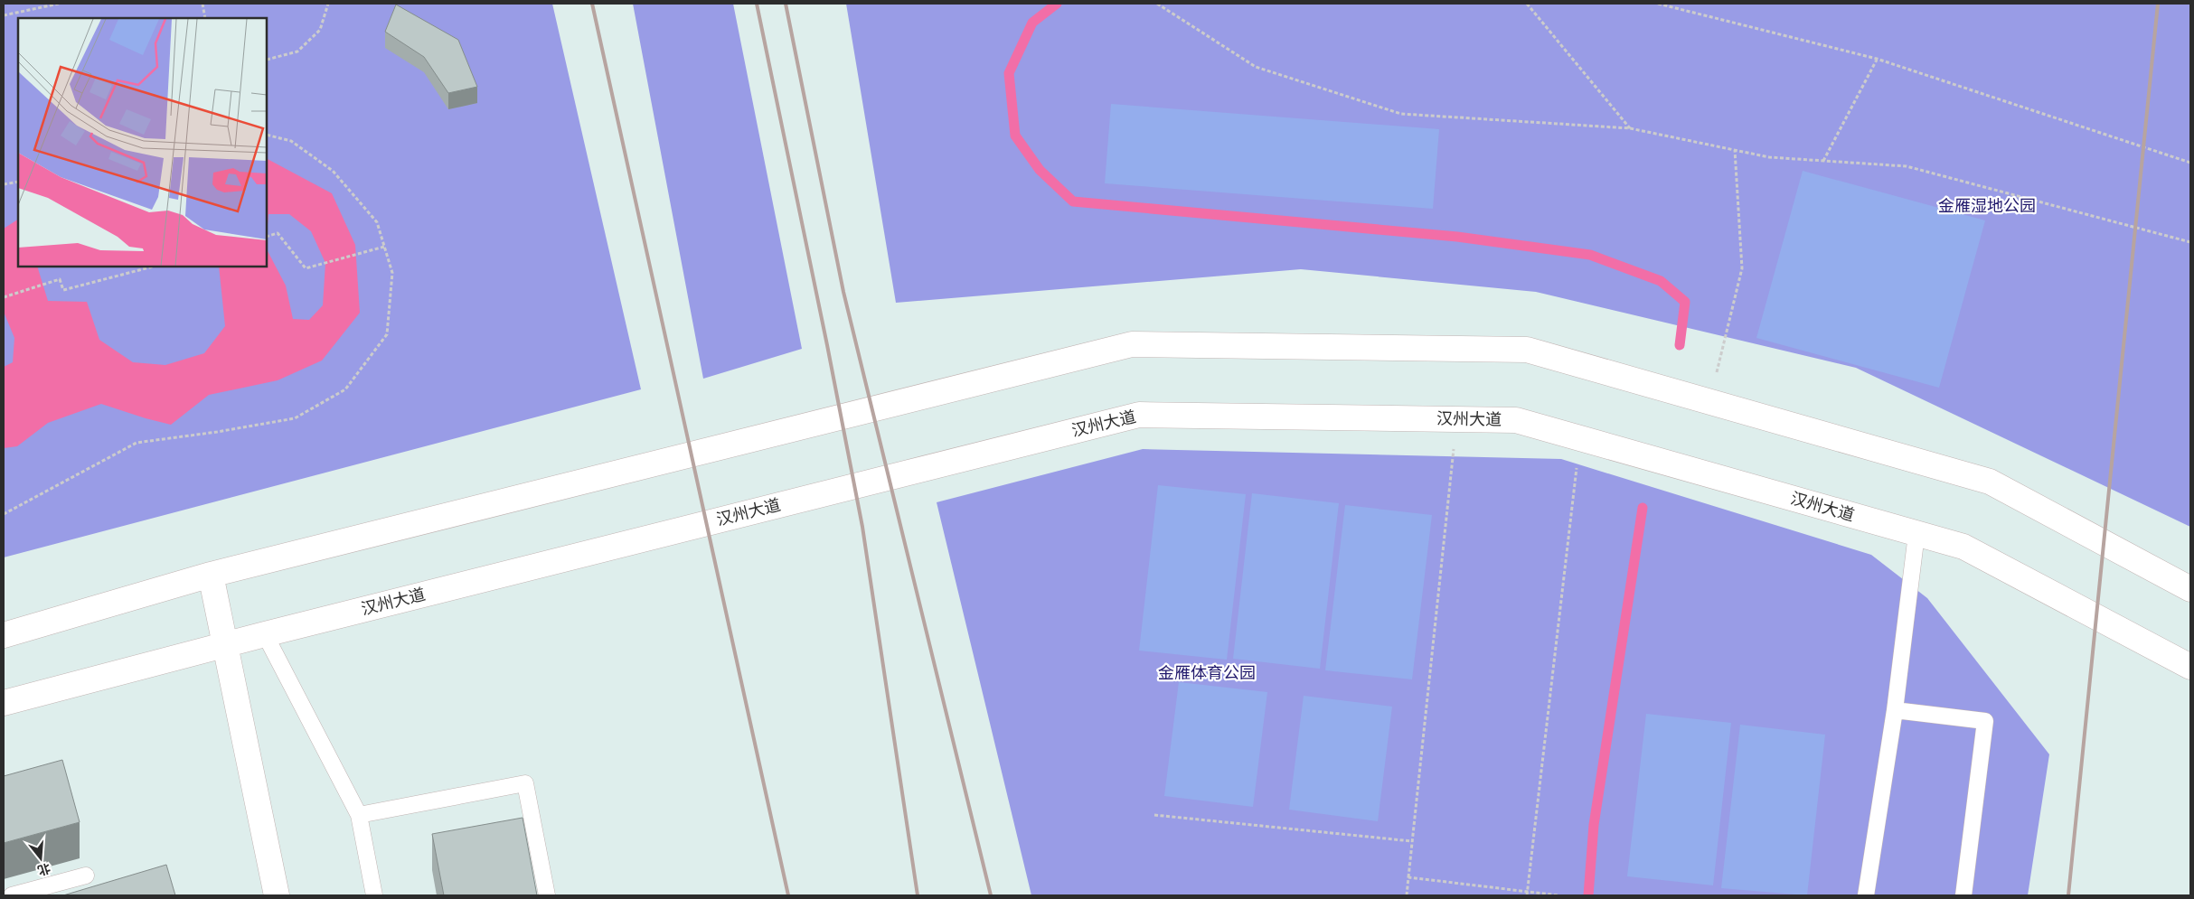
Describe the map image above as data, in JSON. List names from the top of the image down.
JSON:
{
  "streets": {
    "main road": ["汉州大道"]
  },
  "parks": ["金雁湿地公园", "金雁体育公园"],
  "north": "bottom"
}
